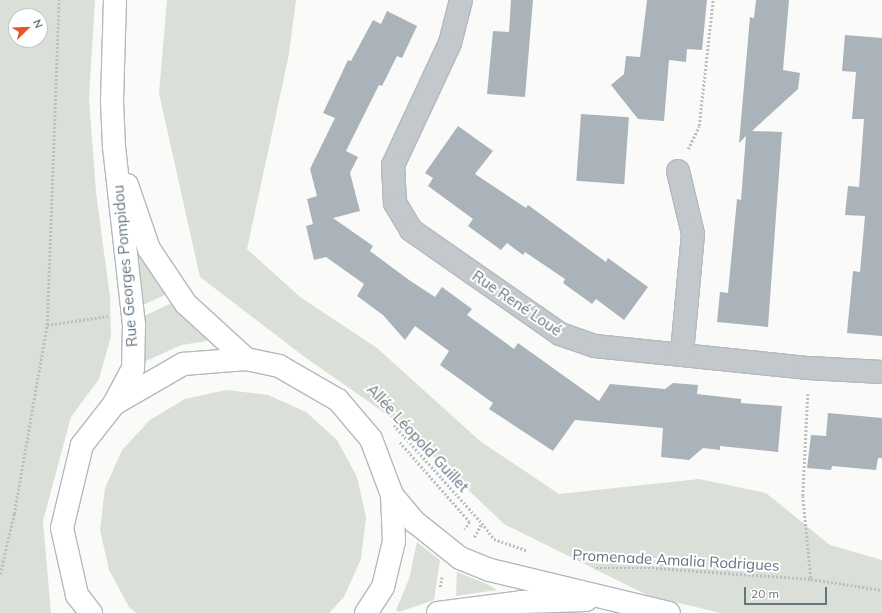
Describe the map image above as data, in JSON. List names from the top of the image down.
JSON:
{
  "streets": {
    "main road": ["Rue Georges Pompidou"],
    "street": ["Rue René Loué"],
    "path": ["Allée Léopold Guillet", "Promenade Amalia Rodrigues"]
  },
  "scale_bar": "20 m",
  "north": "top right"
}
